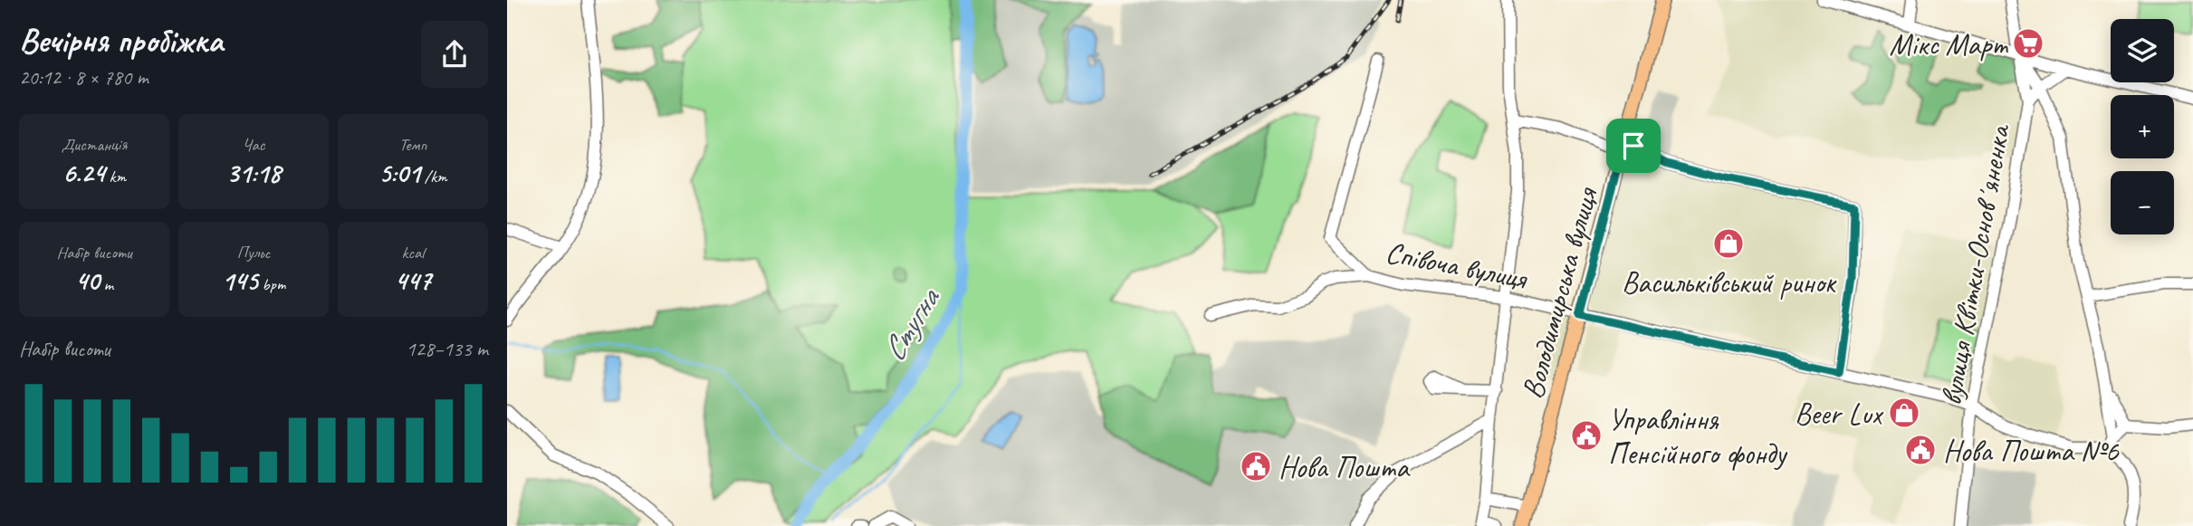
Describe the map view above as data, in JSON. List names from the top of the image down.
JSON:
{
  "streets": {
    "main road": ["Володимирська вулиця"],
    "street": ["Співоча вулиця", "вулиця Квітки-Основʼяненка"]
  },
  "crossings": [
    ["Співоча вулиця", "вулиця Квітки-Основʼяненка"],
    ["Співоча вулиця", "Володимирська вулиця"]
  ],
  "water": ["Стугна"],
  "places": {
    "supermarket": ["Мікс Март"],
    "shop": ["Васильківський ринок", "Beer Lux"],
    "public building": ["Управління Пенсійного фонду", "Нова Пошта №6", "Нова Пошта"]
  },
  "page": {
    "heading": ["Вечірня пробіжка", "20:12 · 8 × 780 m"],
    "map_buttons": ["+", "−"],
    "stats": [
      ["Дистанція", "6.24 km"],
      ["Час", "31:18"],
      ["Темп", "5:01 /km"],
      ["Набір висоти", "40 m"],
      ["Пульс", "145 bpm"],
      ["kcal", "447"]
    ],
    "chart": ["Набір висоти", "128–133 m"]
  }
}
